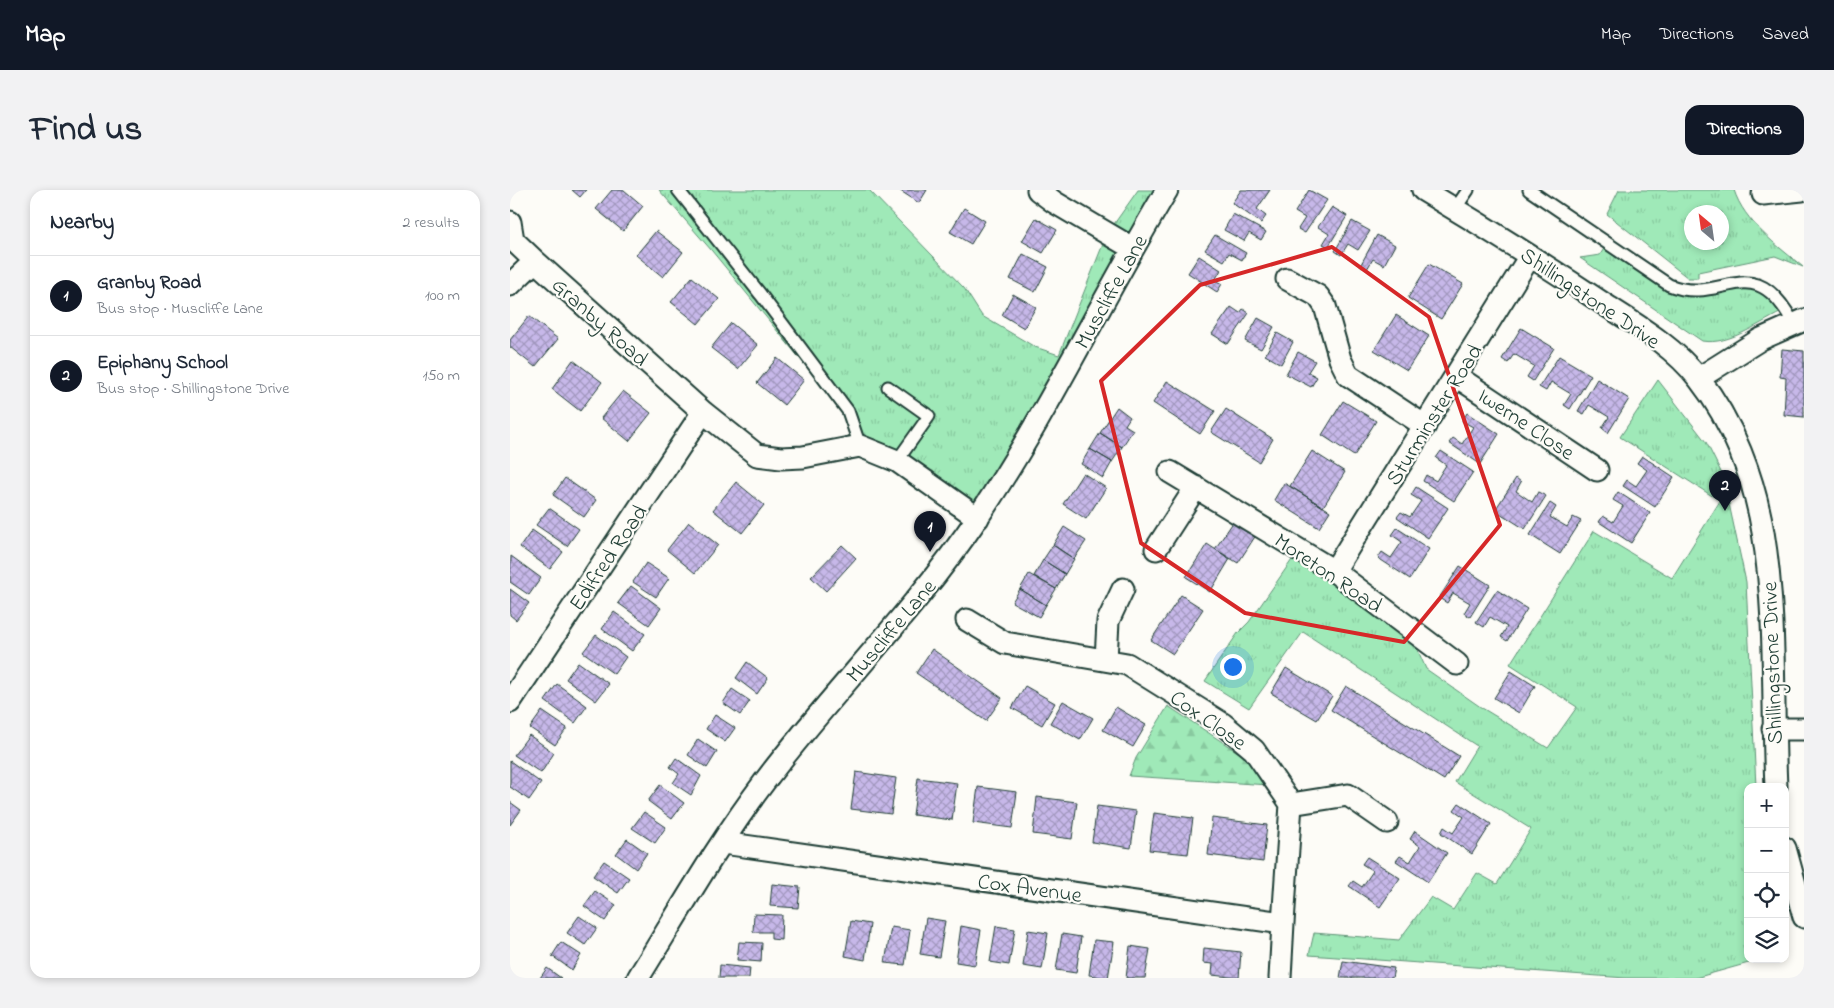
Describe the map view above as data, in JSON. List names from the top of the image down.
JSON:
{
  "streets": {
    "street": [
      "Muscliffe Lane",
      "Shillingstone Drive",
      "Granby Road",
      "Sturminster Road",
      "Iwerne Close",
      "Edifred Road",
      "Moreton Road",
      "Cox Close",
      "Cox Avenue"
    ]
  },
  "crossings": [
    ["Muscliffe Lane", "Cox Avenue"],
    ["Shillingstone Drive", "Sturminster Road"],
    ["Granby Road", "Edifred Road"],
    ["Sturminster Road", "Iwerne Close"],
    ["Sturminster Road", "Moreton Road"]
  ],
  "north": "top left",
  "page": {
    "header": "Map",
    "nav": ["Map", "Directions", "Saved"],
    "title": "Find us",
    "buttons": "Directions",
    "heading": ["Nearby", "2 results"],
    "list": [
      {
        "mark": "1",
        "name": "Granby Road",
        "note": "Bus stop · Muscliffe Lane",
        "value": "100 m"
      },
      {
        "mark": "2",
        "name": "Epiphany School",
        "note": "Bus stop · Shillingstone Drive",
        "value": "150 m"
      }
    ],
    "pins": ["2", "1"],
    "map_buttons": ["+", "−"]
  }
}
